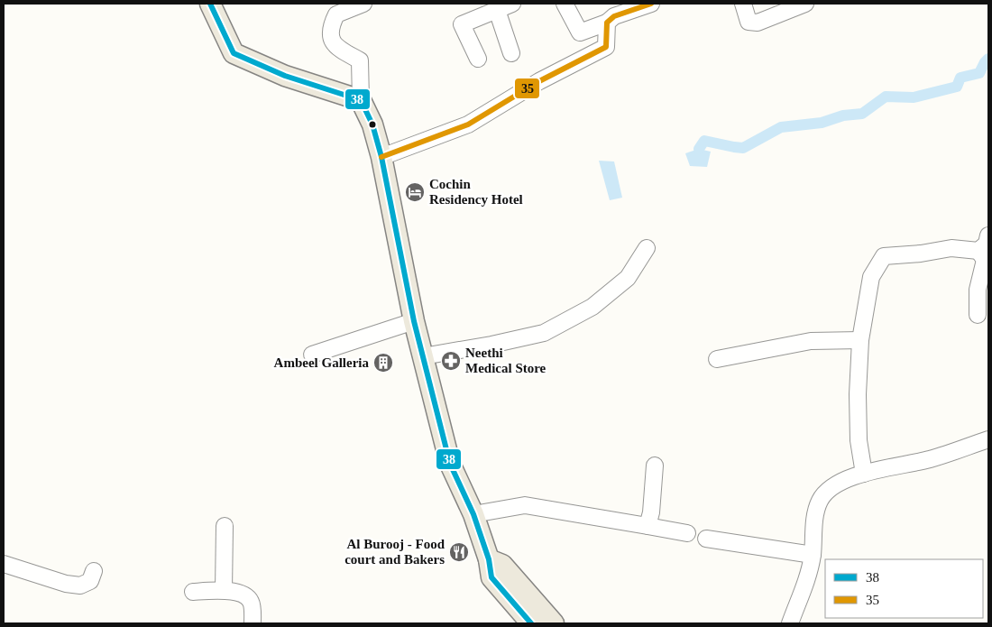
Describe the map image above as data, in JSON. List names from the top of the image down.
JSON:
{
  "places": {
    "hotel": ["Cochin Residency Hotel"],
    "pharmacy": ["Neethi Medical Store"],
    "building": ["Ambeel Galleria"],
    "restaurant": ["Al Burooj - Food court and Bakers"]
  },
  "lines": ["transit line 38", "transit line 35"],
  "legend": ["38", "35"]
}
